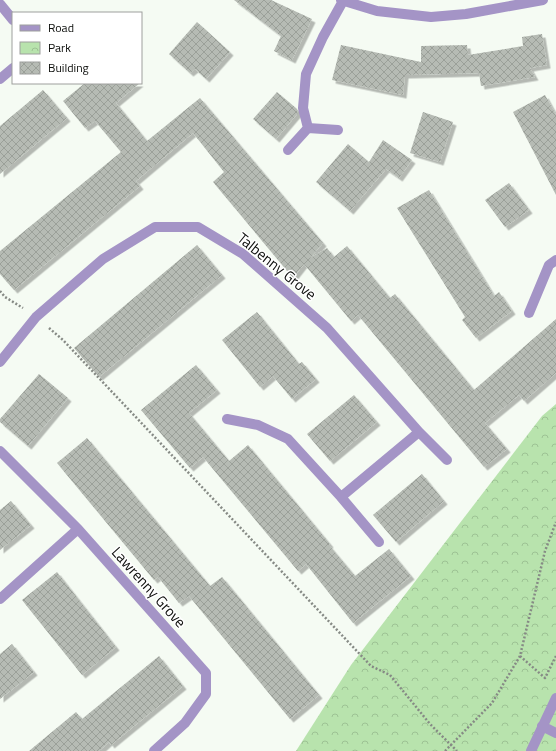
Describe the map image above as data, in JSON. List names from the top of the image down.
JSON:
{
  "streets": {
    "street": ["Talbenny Grove", "Lawrenny Grove"]
  },
  "legend": ["Road", "Park", "Building"]
}
